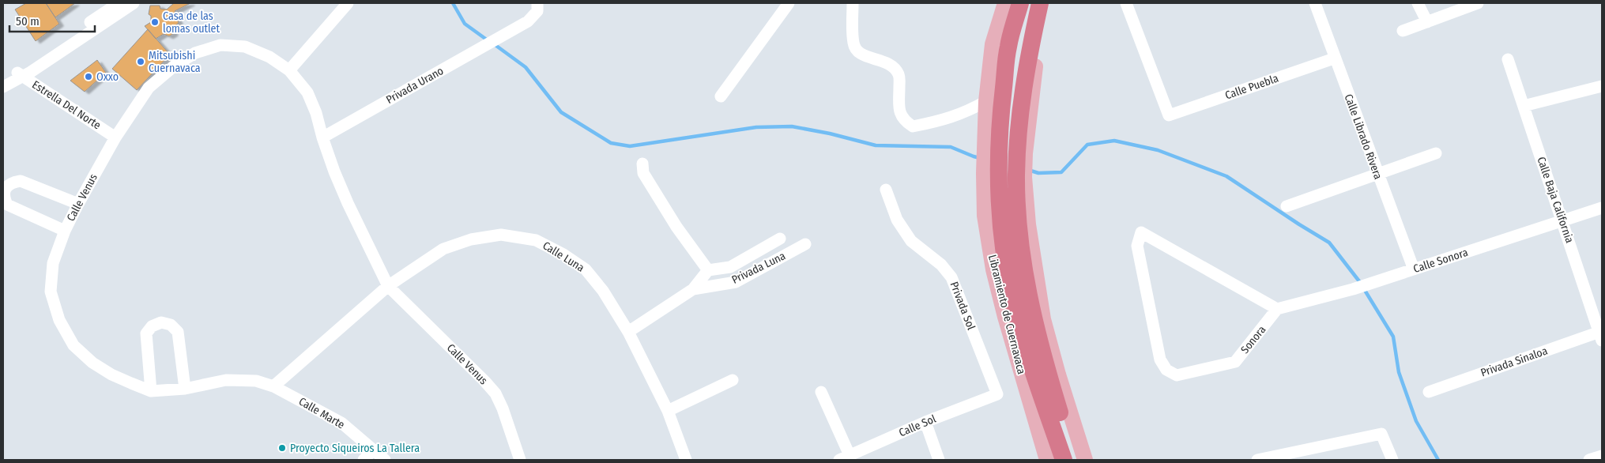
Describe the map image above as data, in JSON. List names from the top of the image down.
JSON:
{
  "streets": {
    "main road": ["Libramiento de Cuernavaca"],
    "street": [
      "Privada Urano",
      "Calle Puebla",
      "Estrella Del Norte",
      "Calle Librado Rivera",
      "Calle Venus",
      "Calle Baja California",
      "Calle Luna",
      "Calle Sonora",
      "Privada Luna",
      "Privada Sol",
      "Sonora",
      "Privada Sinaloa",
      "Calle Marte",
      "Calle Sol"
    ]
  },
  "crossings": [
    ["Privada Urano", "Calle Venus"],
    ["Calle Puebla", "Calle Librado Rivera"],
    ["Estrella Del Norte", "Calle Venus"],
    ["Calle Librado Rivera", "Calle Sonora"],
    ["Calle Venus", "Calle Luna"],
    ["Calle Venus", "Calle Marte"],
    ["Calle Baja California", "Calle Sonora"],
    ["Calle Baja California", "Privada Sinaloa"],
    ["Calle Luna", "Privada Luna"],
    ["Calle Sonora", "Sonora"],
    ["Privada Sol", "Calle Sol"]
  ],
  "places": [
    "Casa de las lomas outlet",
    "Mitsubishi Cuernavaca",
    "Oxxo",
    "Proyecto Siqueiros La Tallera"
  ],
  "scale_bar": "50 m"
}
